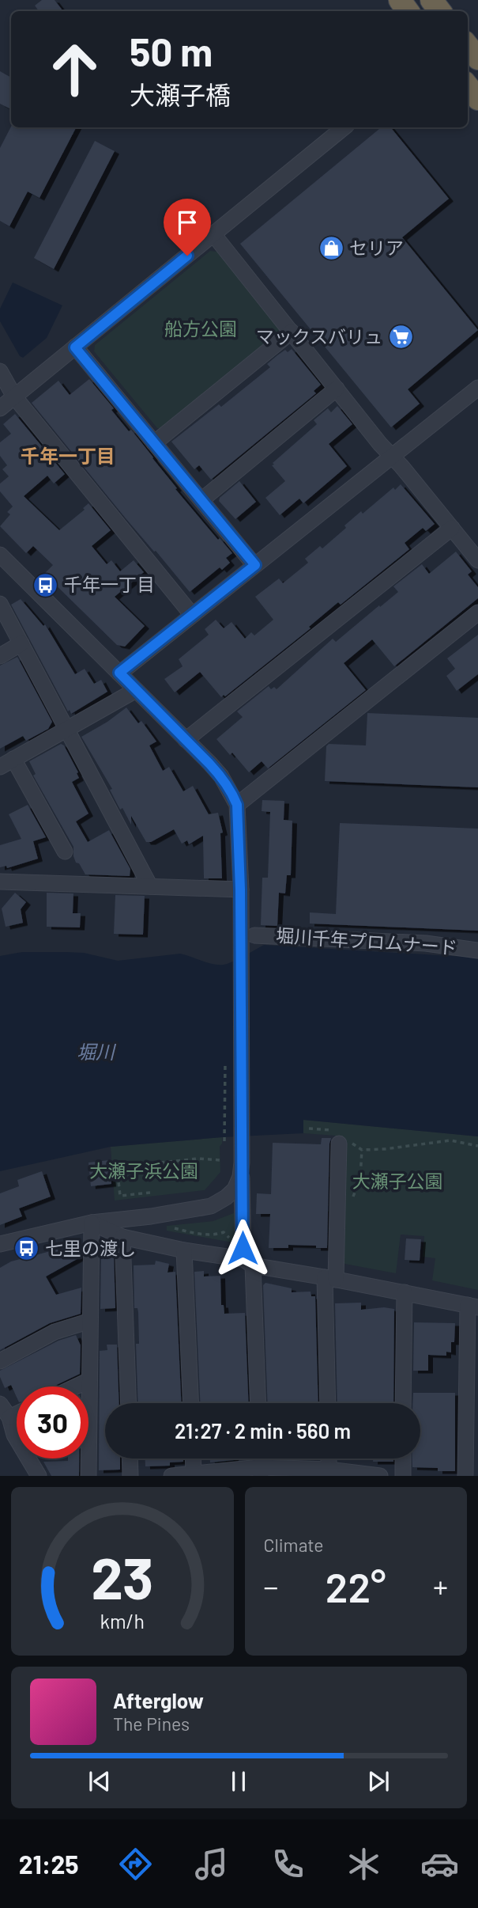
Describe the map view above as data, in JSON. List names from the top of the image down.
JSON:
{
  "streets": {
    "street": ["堀川千年プロムナード"]
  },
  "districts": ["千年一丁目"],
  "water": ["堀川"],
  "parks": ["船方公園", "大瀬子浜公園", "大瀬子公園"],
  "places": {
    "shop": ["セリア"],
    "supermarket": ["マックスバリュ"],
    "bus stop": ["千年一丁目", "七里の渡し"]
  },
  "page": {
    "turn": ["50 m", "大瀬子橋"],
    "limit": "30",
    "trip": "21:27 · 2 min · 560 m",
    "tile": "Climate",
    "heat": ["−", "22°", "+"],
    "song": ["Afterglow", "The Pines"],
    "tabs": "21:25",
    "gauge": ["23", "km/h"]
  }
}
